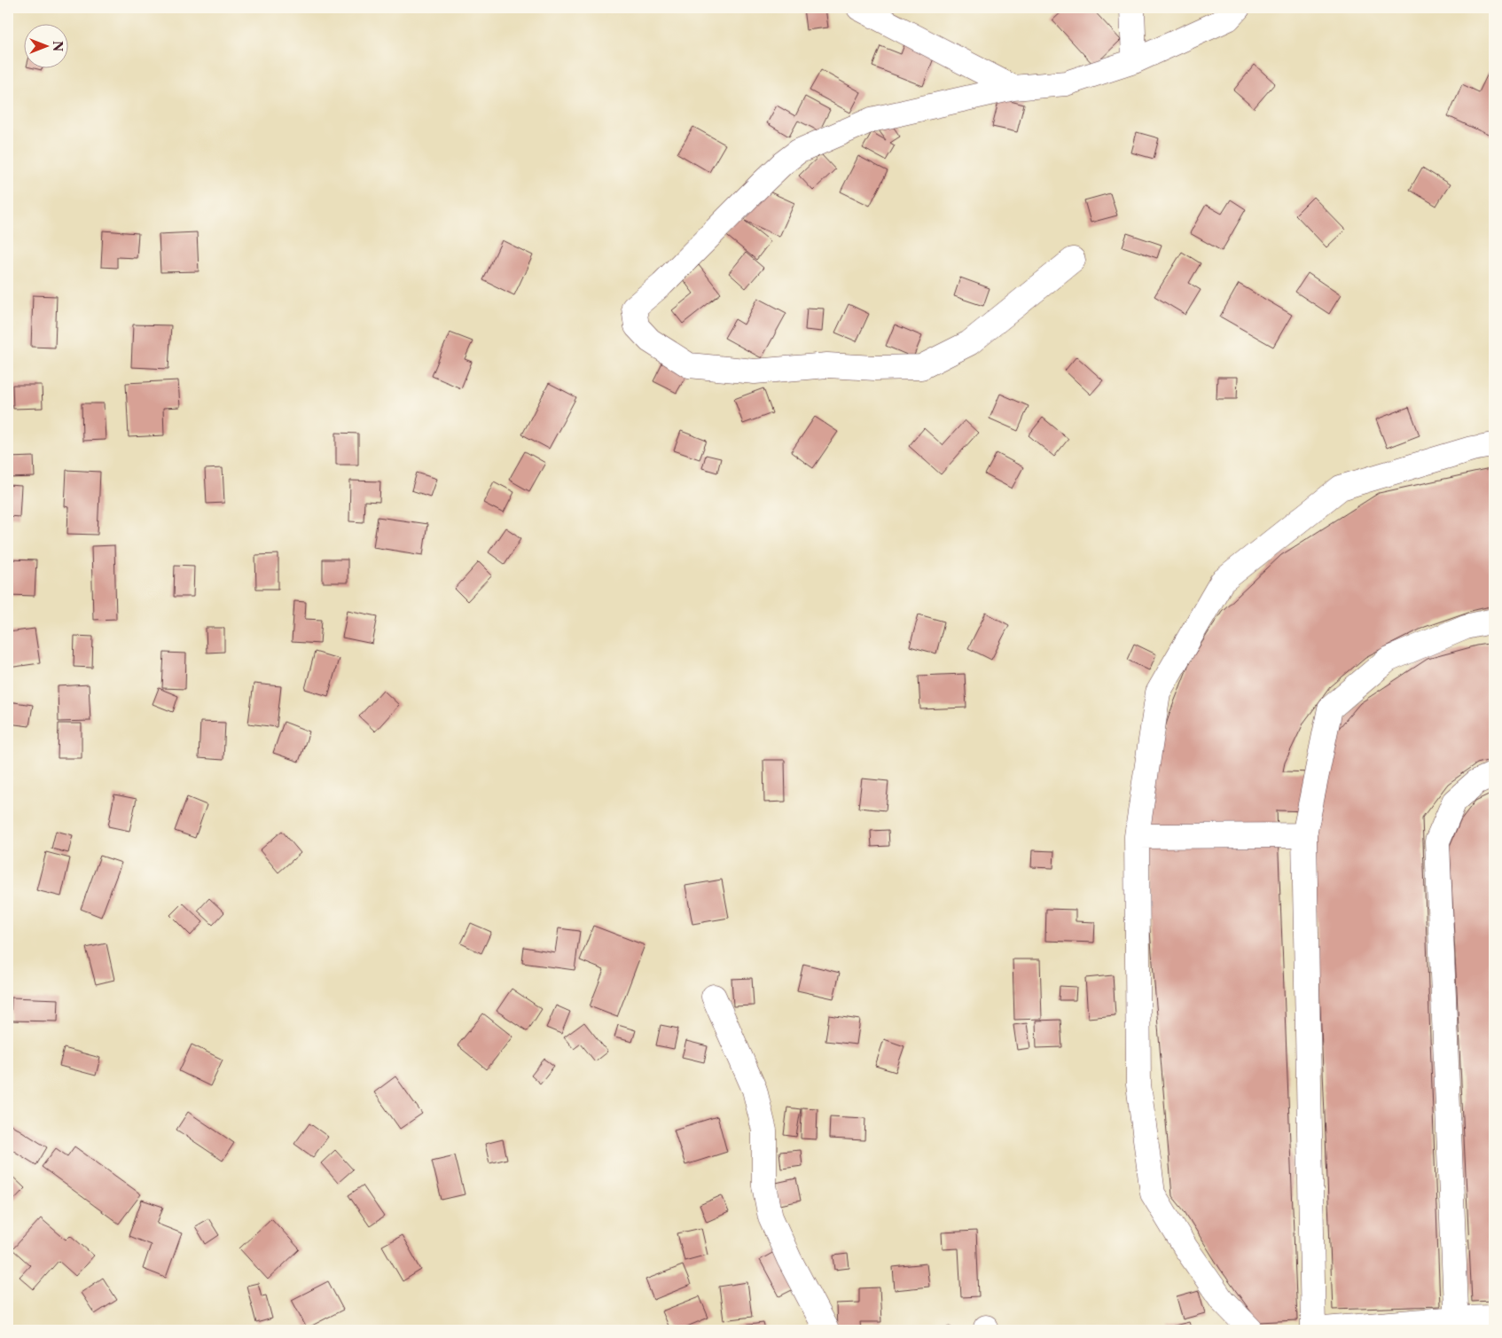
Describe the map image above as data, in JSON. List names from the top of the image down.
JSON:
{
  "north": "right"
}
